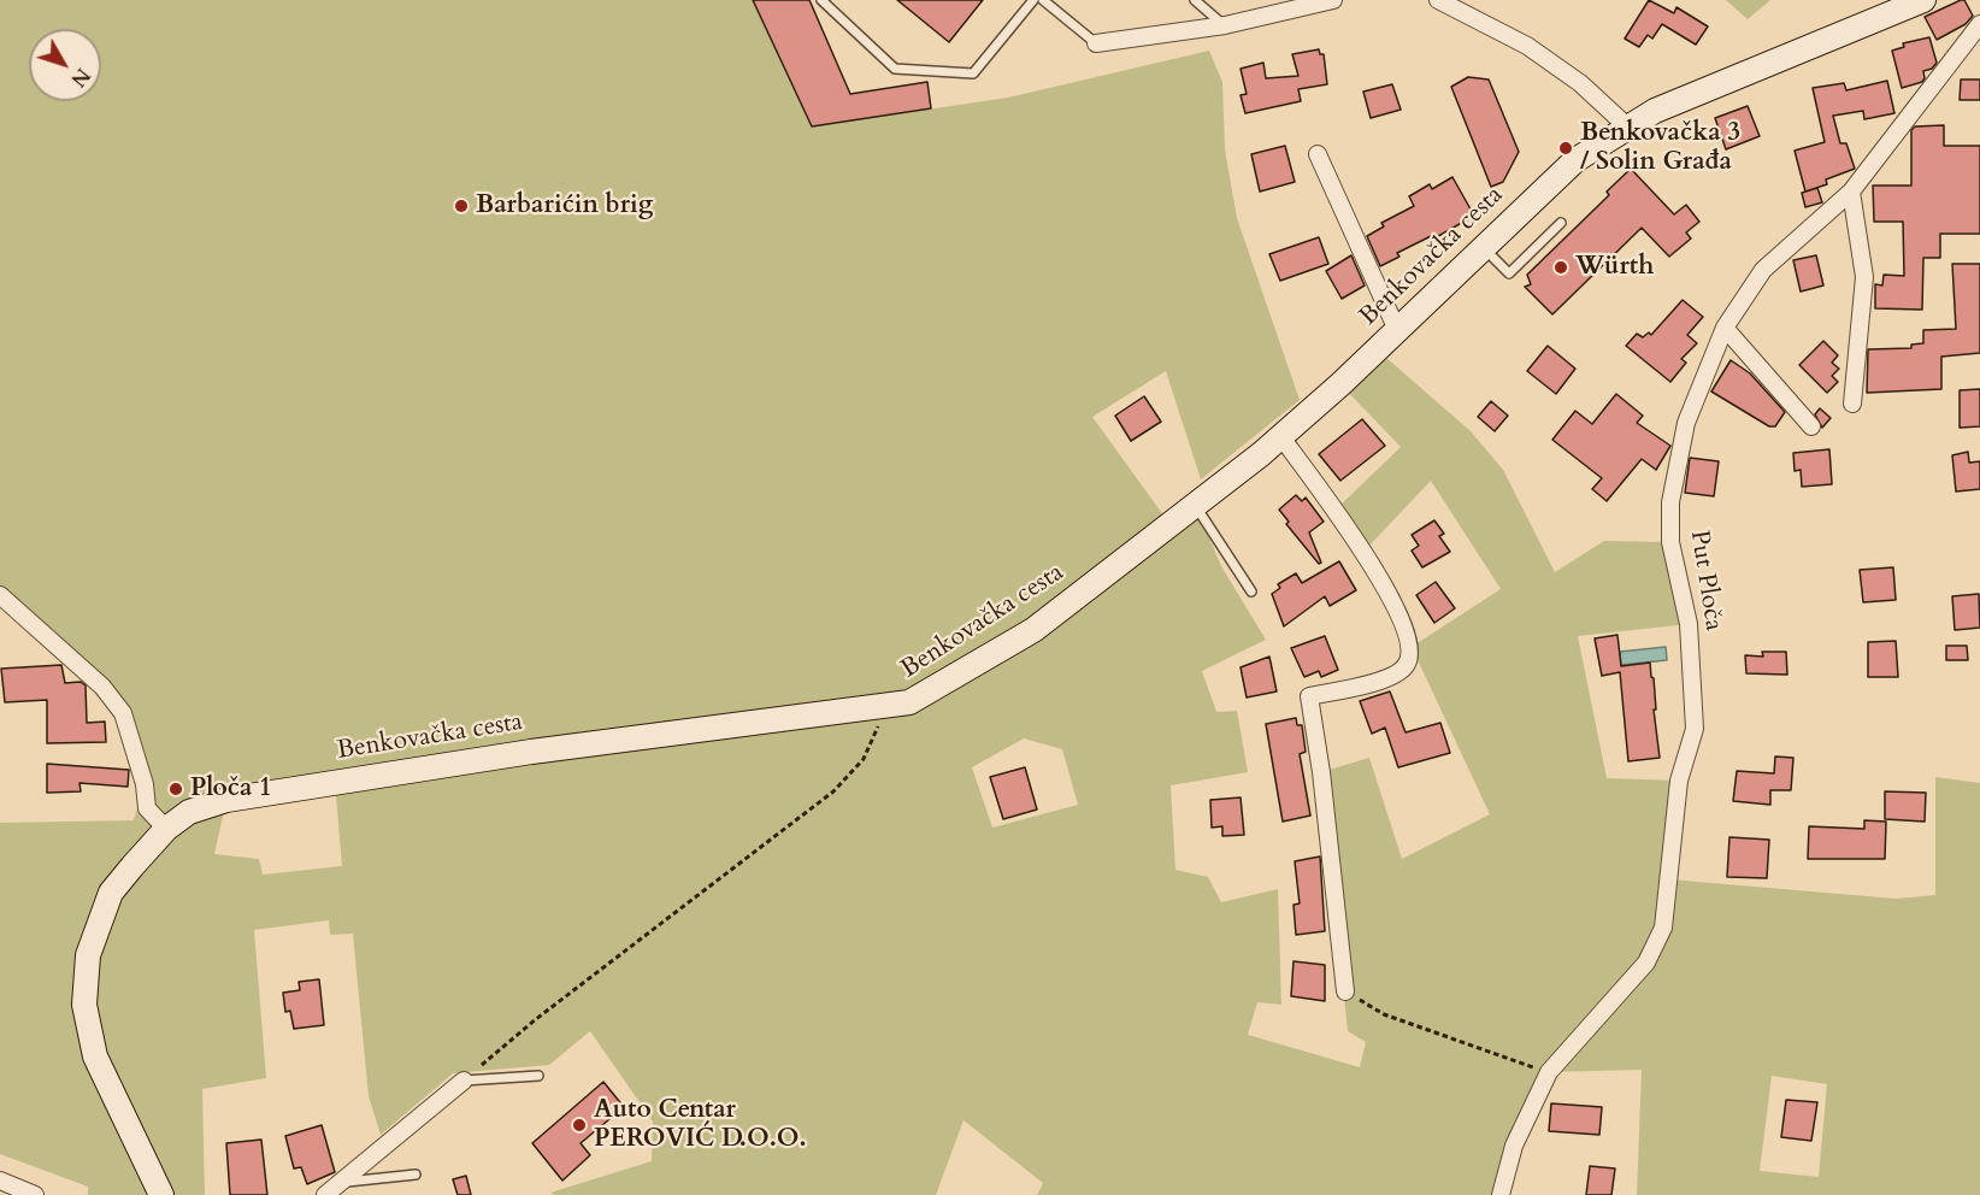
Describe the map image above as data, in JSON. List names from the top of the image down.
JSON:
{
  "streets": {
    "main road": ["Benkovačka cesta"],
    "street": ["Put Ploča"]
  },
  "places": [
    "Benkovačka 3 / Solin Građa",
    "Barbarićin brig",
    "Würth",
    "Ploča 1",
    "Auto Centar PEROVIĆ D.O.O."
  ],
  "north": "bottom right"
}
